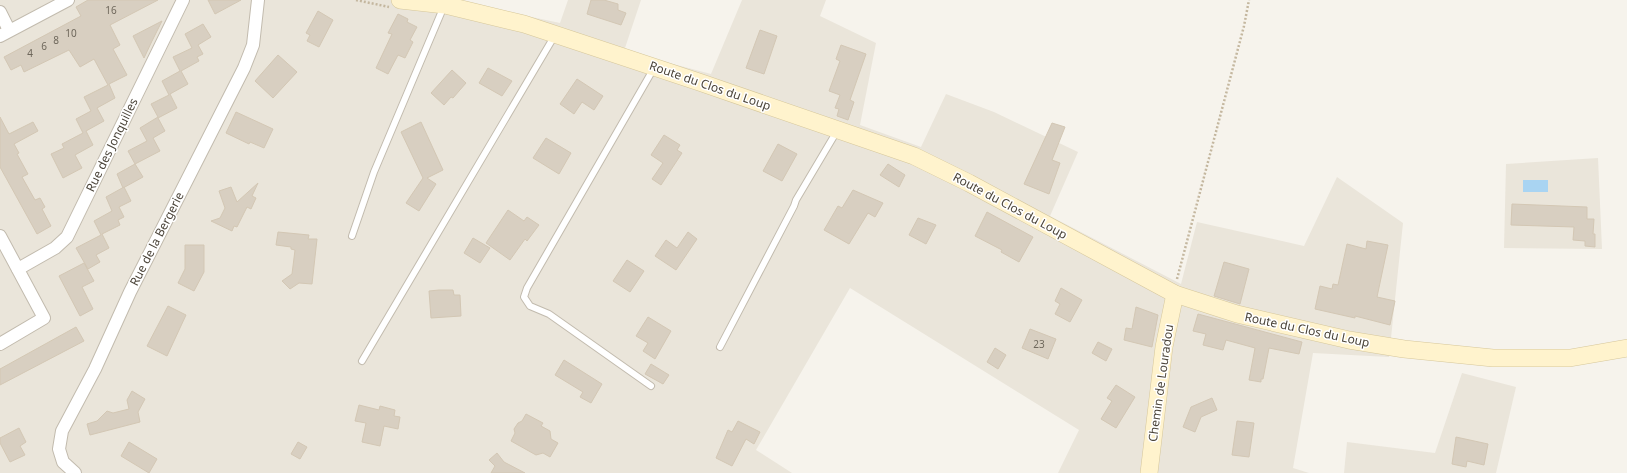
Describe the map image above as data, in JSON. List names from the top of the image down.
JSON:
{
  "streets": {
    "street": [
      "Route du Clos du Loup",
      "Rue des Jonquilles",
      "Rue de la Bergerie",
      "Chemin de Louradou"
    ]
  },
  "crossings": [
    ["Route du Clos du Loup", "Chemin de Louradou"]
  ],
  "house_numbers": [
    "16",
    "10",
    "8",
    "6",
    "4",
    "23"
  ]
}
